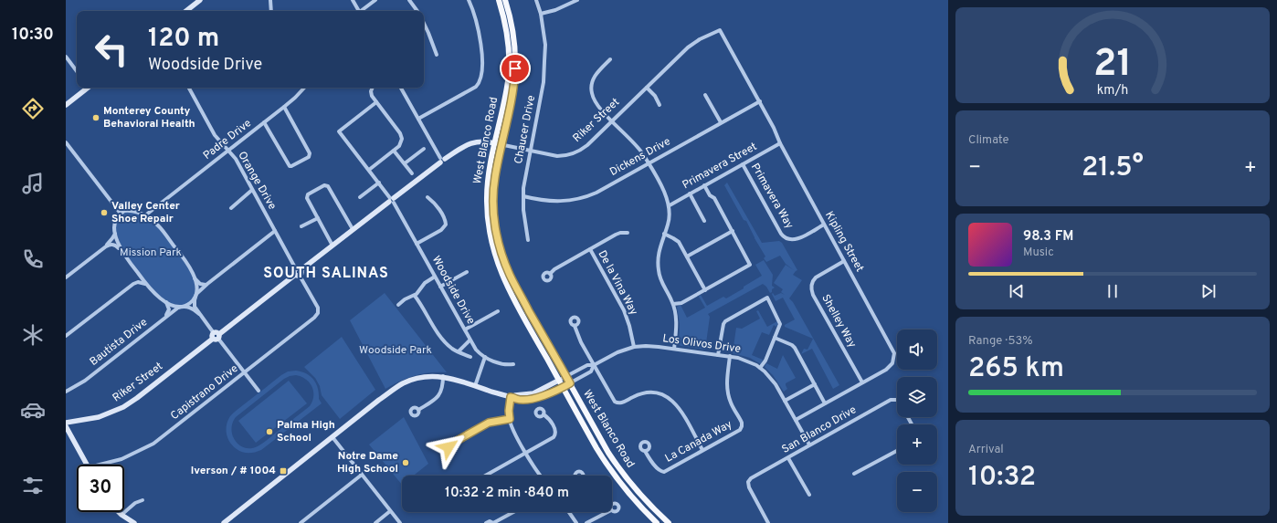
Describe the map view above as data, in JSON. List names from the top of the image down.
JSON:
{
  "streets": {
    "main road": ["West Blanco Road"],
    "street": [
      "Riker Street",
      "Chaucer Drive",
      "Padre Drive",
      "Dickens Drive",
      "Primavera Street",
      "Orange Drive",
      "Primavera Way",
      "Kipling Street",
      "De la Vina Way",
      "Woodside Drive",
      "Shelley Way",
      "Bautista Drive",
      "Los Olivos Drive",
      "Capistrano Drive",
      "San Blanco Drive",
      "La Canada Way"
    ]
  },
  "crossings": [
    ["Riker Street", "Chaucer Drive"],
    ["Riker Street", "West Blanco Road"],
    ["Riker Street", "Orange Drive"],
    ["Riker Street", "Kipling Street"],
    ["Riker Street", "Woodside Drive"],
    ["Chaucer Drive", "Dickens Drive"],
    ["Padre Drive", "Orange Drive"],
    ["West Blanco Road", "Los Olivos Drive"],
    ["Dickens Drive", "Kipling Street"],
    ["Primavera Street", "Primavera Way"],
    ["Primavera Street", "Kipling Street"],
    ["Orange Drive", "Capistrano Drive"],
    ["Primavera Way", "Kipling Street"],
    ["Kipling Street", "Shelley Way"],
    ["Kipling Street", "Los Olivos Drive"],
    ["De la Vina Way", "Los Olivos Drive"],
    ["Los Olivos Drive", "San Blanco Drive"],
    ["Los Olivos Drive", "La Canada Way"]
  ],
  "districts": ["SOUTH SALINAS"],
  "parks": ["Mission Park", "Woodside Park"],
  "places": {
    "other": [
      "Monterey County Behavioral Health",
      "Valley Center Shoe Repair",
      "Palma High School",
      "Notre Dame High School"
    ],
    "transit": ["Iverson / # 1004"]
  },
  "page": {
    "tabs": "10:30",
    "turn": ["120 m", "Woodside Drive"],
    "tile": [
      "Climate",
      ["Range · 53%", "265 km"],
      ["Arrival", "10:32"]
    ],
    "heat": ["−", "21.5°", "+"],
    "song": ["98.3 FM", "Music"],
    "map_buttons": ["+", "−"],
    "limit": "30",
    "trip": "10:32 · 2 min · 840 m",
    "gauge": ["21", "km/h"]
  }
}
